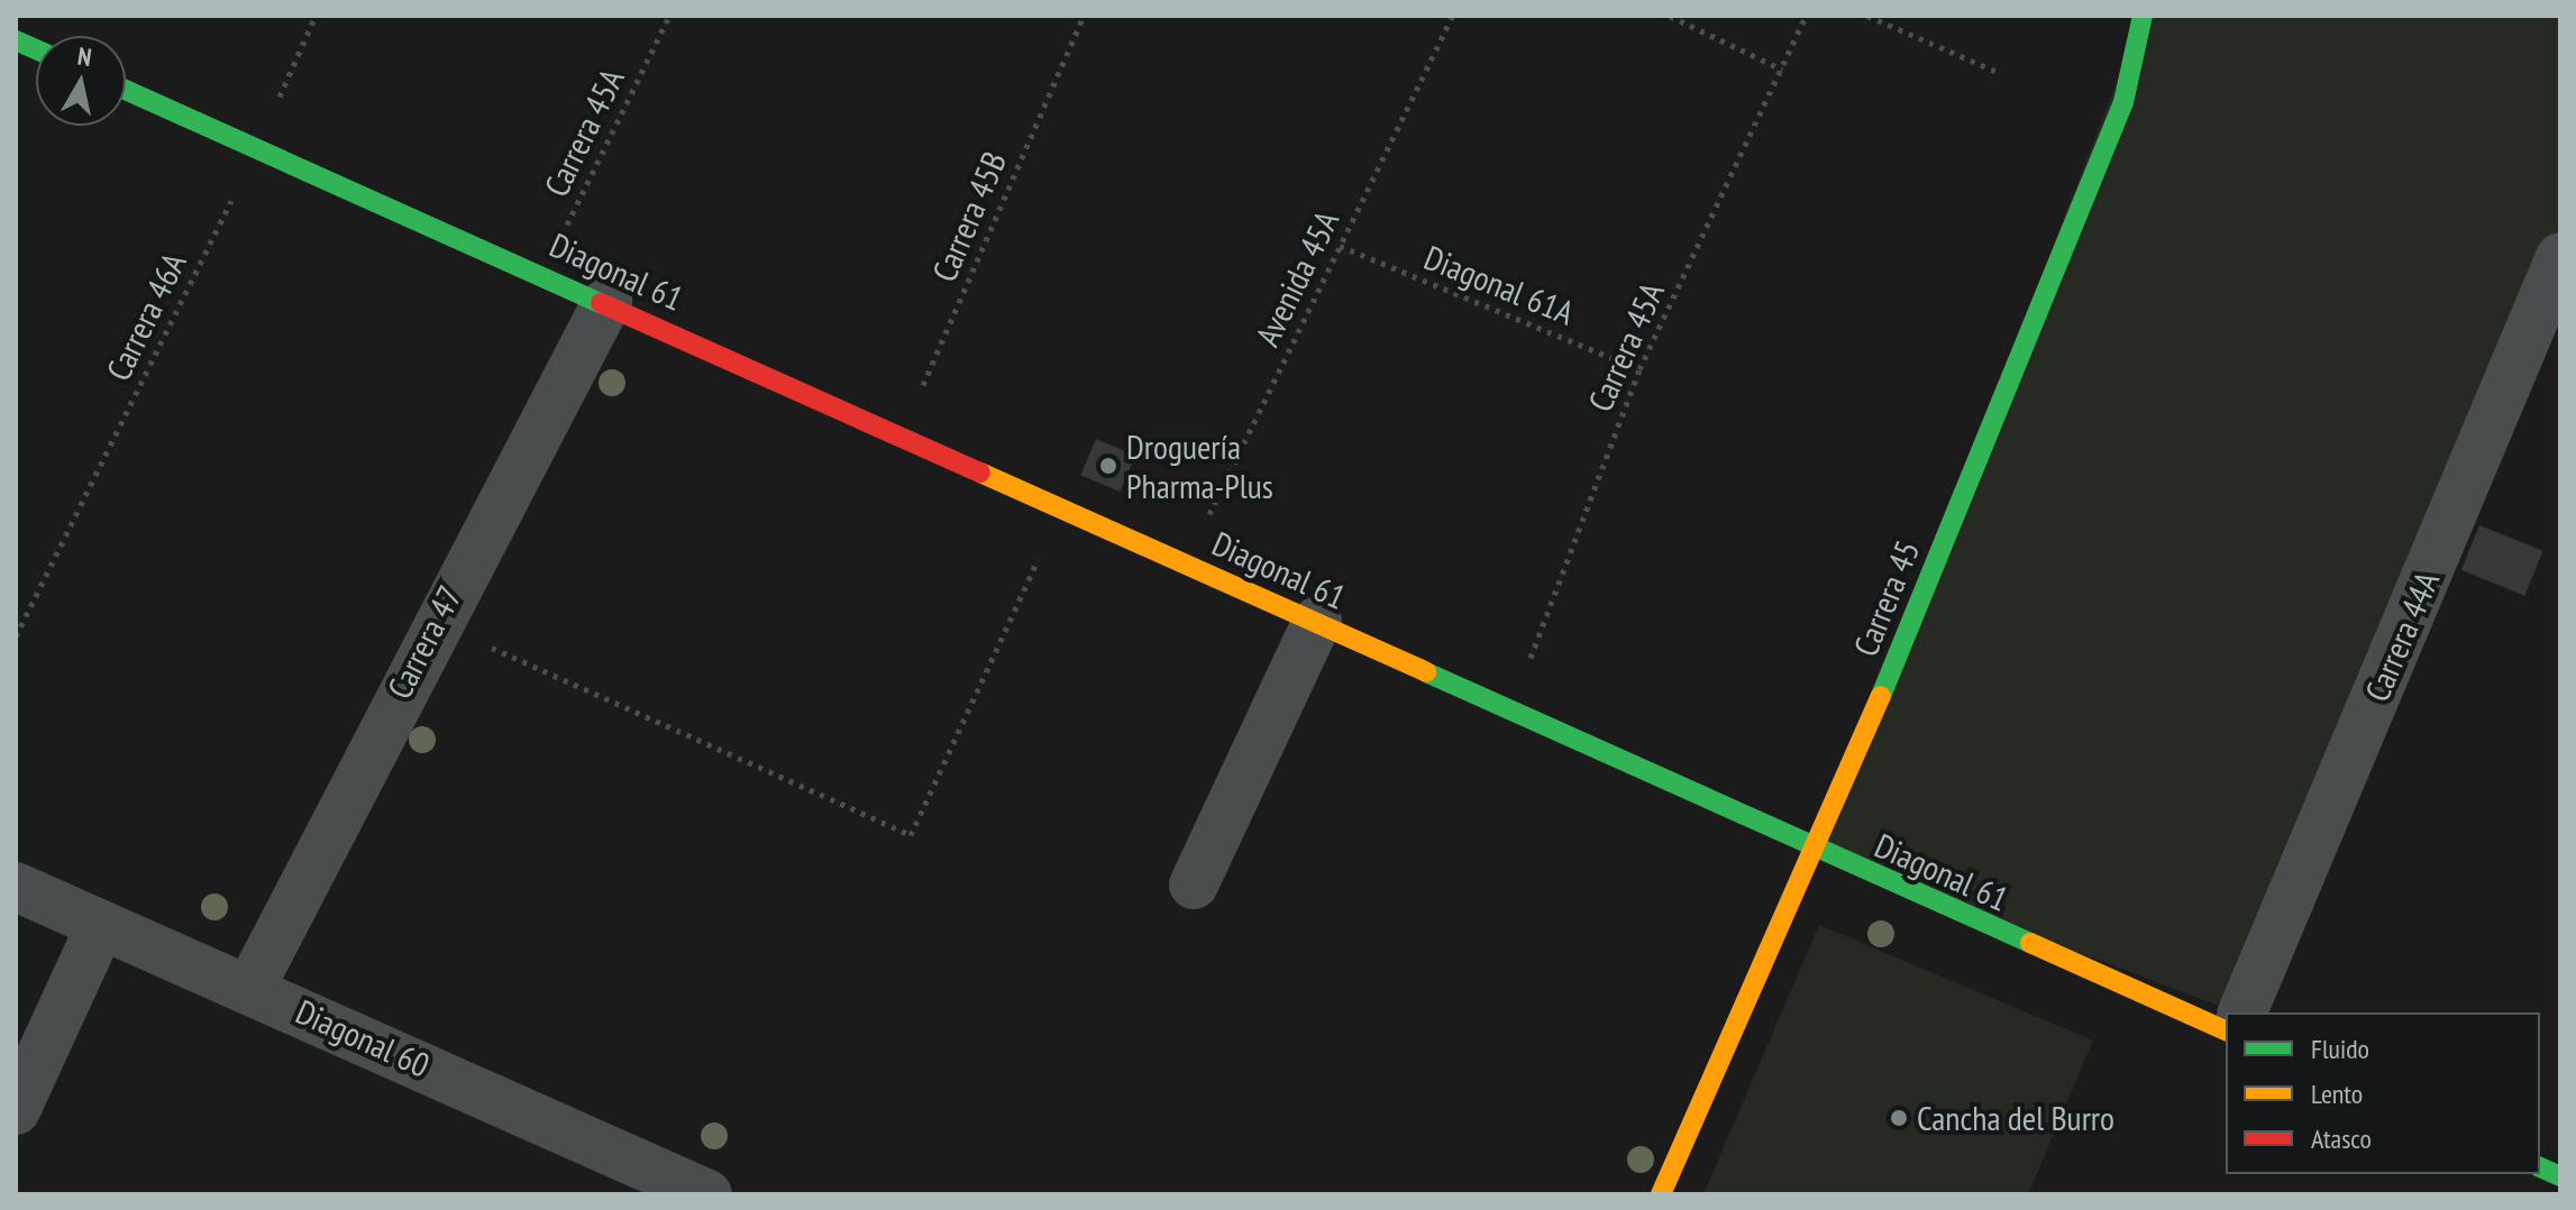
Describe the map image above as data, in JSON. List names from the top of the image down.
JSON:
{
  "streets": {
    "street": [
      "Diagonal 61",
      "Carrera 45",
      "Carrera 44A",
      "Carrera 47",
      "Diagonal 60"
    ],
    "path": [
      "Carrera 45A",
      "Carrera 45B",
      "Avenida 45A",
      "Diagonal 61A",
      "Carrera 46A"
    ]
  },
  "crossings": [
    ["Carrera 45A", "Diagonal 61"],
    ["Carrera 45A", "Diagonal 61A"],
    ["Carrera 45B", "Diagonal 61"],
    ["Diagonal 61", "Avenida 45A"],
    ["Diagonal 61", "Carrera 46A"],
    ["Diagonal 61", "Carrera 45"],
    ["Diagonal 61", "Carrera 47"],
    ["Avenida 45A", "Diagonal 61A"],
    ["Carrera 47", "Diagonal 60"]
  ],
  "places": ["Droguería Pharma-Plus", "Cancha del Burro"],
  "legend": ["Fluido", "Lento", "Atasco"],
  "north": "top"
}
